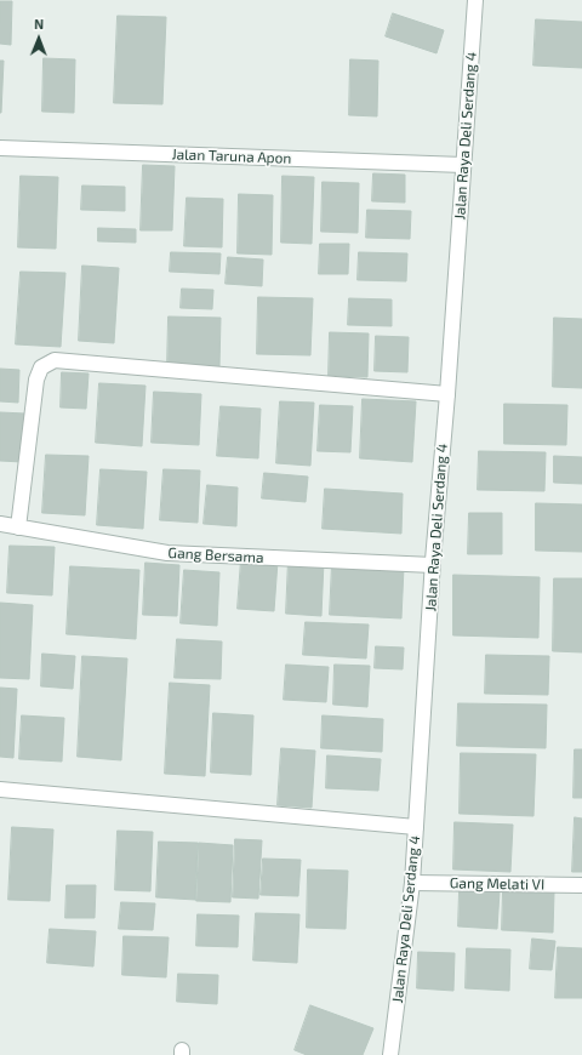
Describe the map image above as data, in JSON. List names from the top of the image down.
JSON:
{
  "streets": {
    "street": [
      "Jalan Raya Deli Serdang 4",
      "Jalan Taruna Apon",
      "Gang Bersama",
      "Gang Melati VI"
    ]
  },
  "crossings": [
    ["Jalan Raya Deli Serdang 4", "Jalan Taruna Apon"],
    ["Jalan Raya Deli Serdang 4", "Gang Bersama"],
    ["Jalan Raya Deli Serdang 4", "Gang Melati VI"]
  ],
  "north": "top"
}
